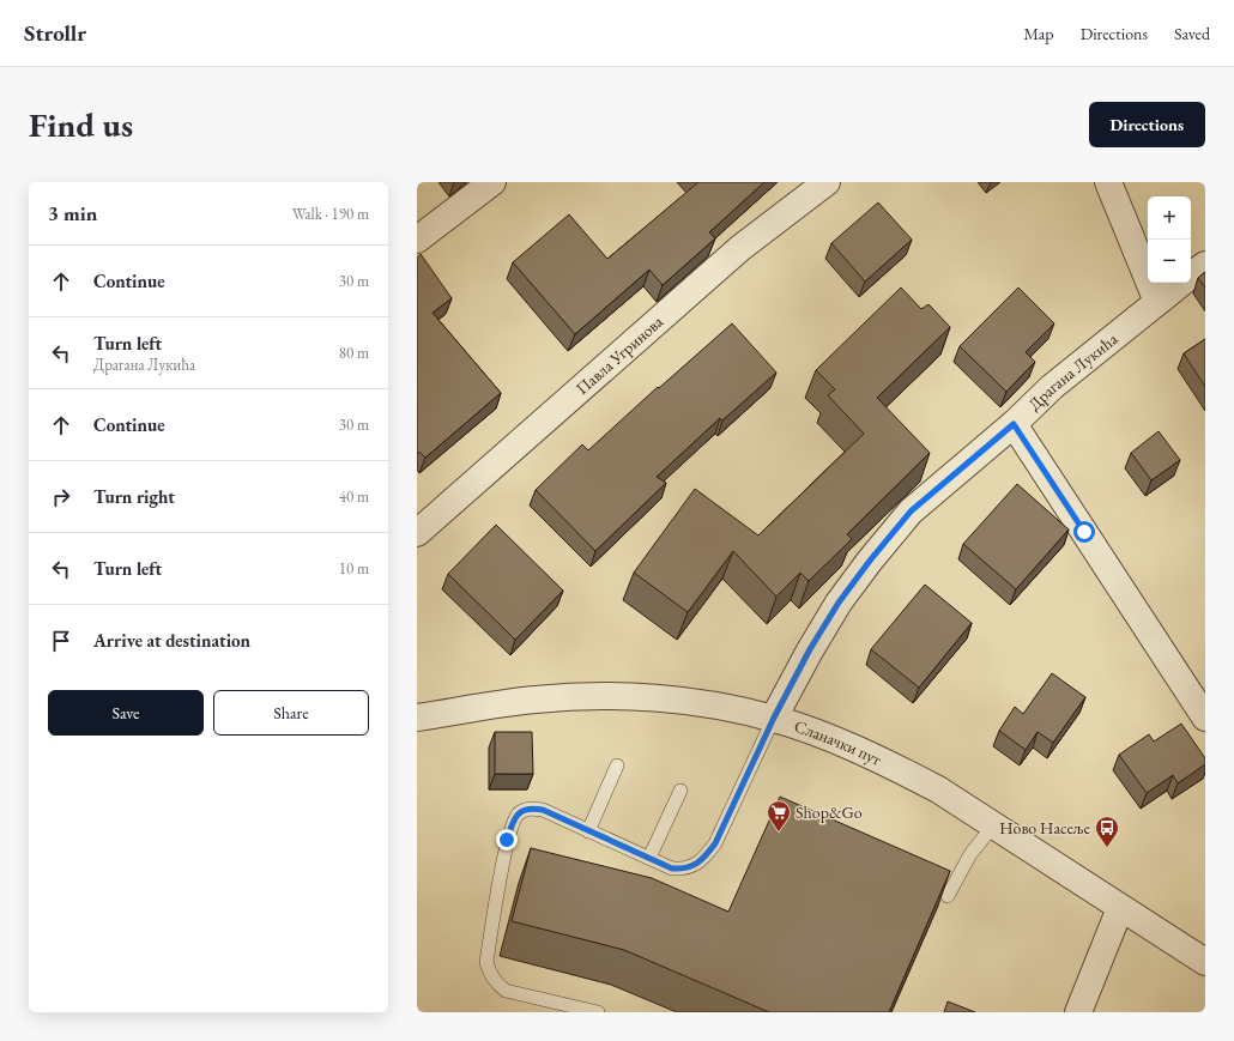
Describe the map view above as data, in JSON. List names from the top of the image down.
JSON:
{
  "streets": {
    "street": ["Павла Угринова", "Драгана Лукића", "Сланачки пут"]
  },
  "crossings": [
    ["Драгана Лукића", "Сланачки пут"]
  ],
  "places": {
    "supermarket": ["Shop&Go"],
    "bus stop": ["Ново Насеље"]
  },
  "page": {
    "header": "Strollr",
    "nav": ["Map", "Directions", "Saved"],
    "buttons": [
      "Directions",
      ["Save", "Share"]
    ],
    "title": "Find us",
    "heading": ["3 min", "Walk · 190 m"],
    "map_buttons": ["+", "−"],
    "list": [
      ["Continue", "30 m"],
      ["Turn left", "Драгана Лукића", "80 m"],
      ["Continue", "30 m"],
      ["Turn right", "40 m"],
      ["Turn left", "10 m"],
      "Arrive at destination"
    ]
  }
}
